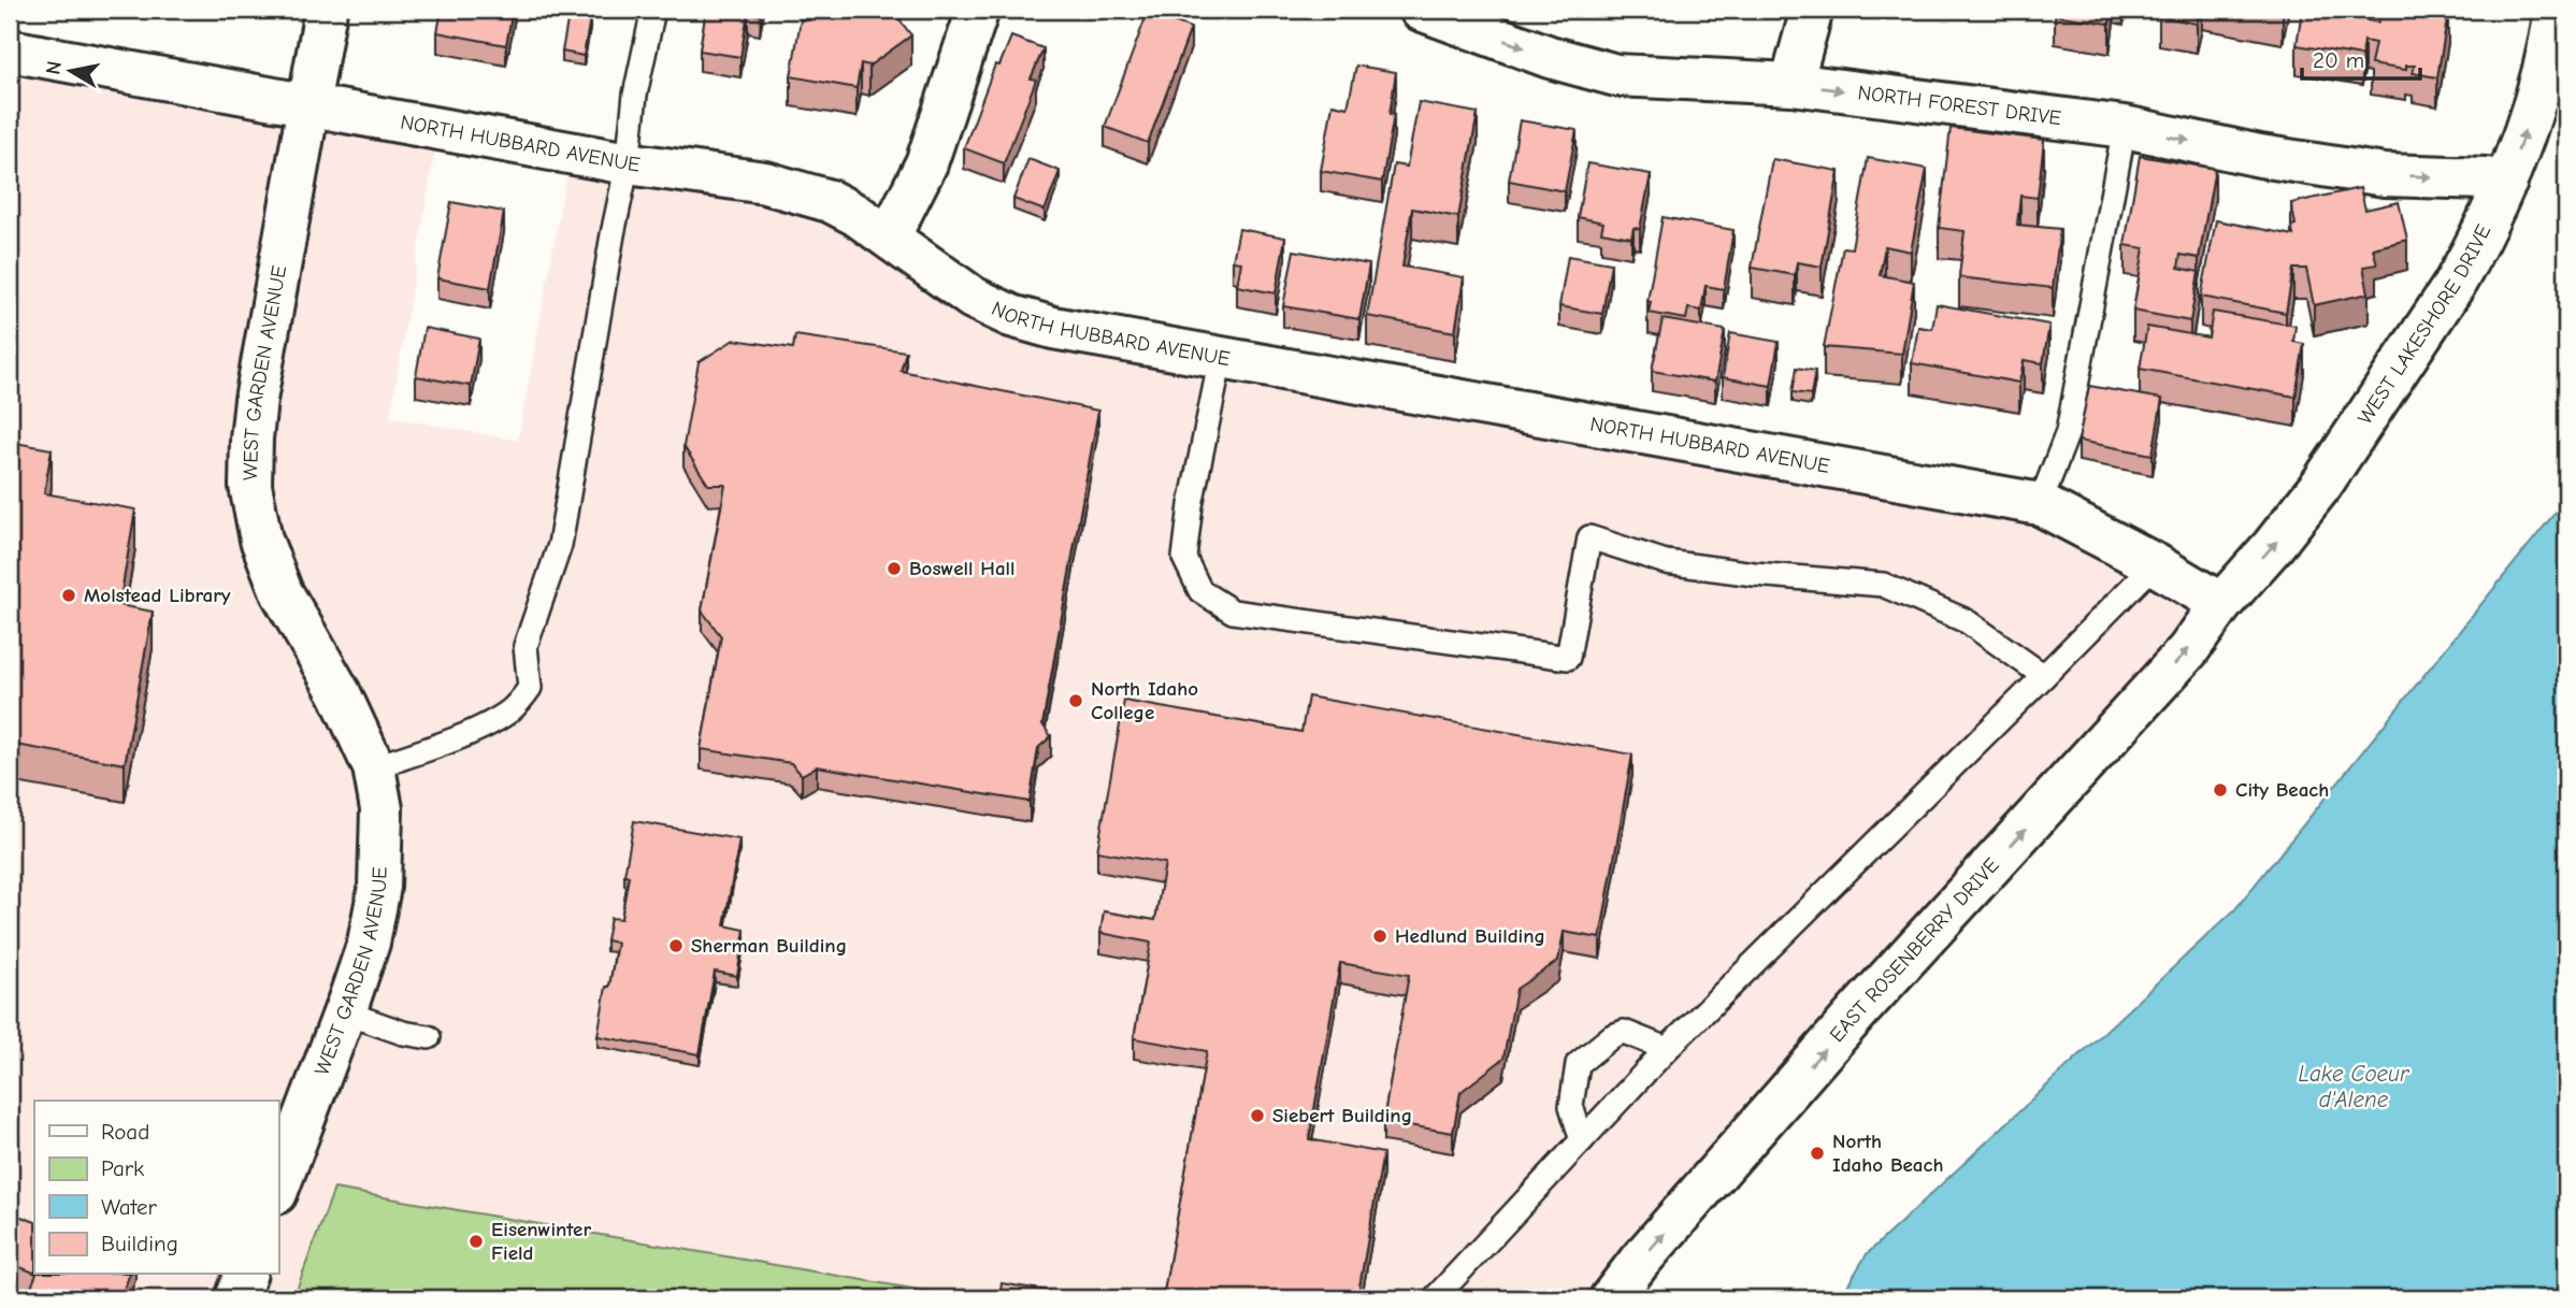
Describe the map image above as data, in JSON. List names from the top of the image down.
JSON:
{
  "streets": {
    "street": [
      "NORTH FOREST DRIVE",
      "NORTH HUBBARD AVENUE",
      "WEST LAKESHORE DRIVE",
      "WEST GARDEN AVENUE",
      "EAST ROSENBERRY DRIVE"
    ]
  },
  "crossings": [
    ["NORTH FOREST DRIVE", "WEST LAKESHORE DRIVE"],
    ["NORTH HUBBARD AVENUE", "WEST LAKESHORE DRIVE"],
    ["NORTH HUBBARD AVENUE", "WEST GARDEN AVENUE"],
    ["NORTH HUBBARD AVENUE", "EAST ROSENBERRY DRIVE"],
    ["WEST LAKESHORE DRIVE", "EAST ROSENBERRY DRIVE"]
  ],
  "one_way": ["NORTH FOREST DRIVE", "WEST LAKESHORE DRIVE", "EAST ROSENBERRY DRIVE"],
  "water": ["Lake Coeur d'Alene"],
  "places": [
    "Boswell Hall",
    "Molstead Library",
    "North Idaho College",
    "City Beach",
    "Hedlund Building",
    "Sherman Building",
    "Siebert Building",
    "North Idaho Beach",
    "Eisenwinter Field"
  ],
  "legend": [
    "Road",
    "Park",
    "Water",
    "Building"
  ],
  "scale_bar": "20 m",
  "north": "left"
}
